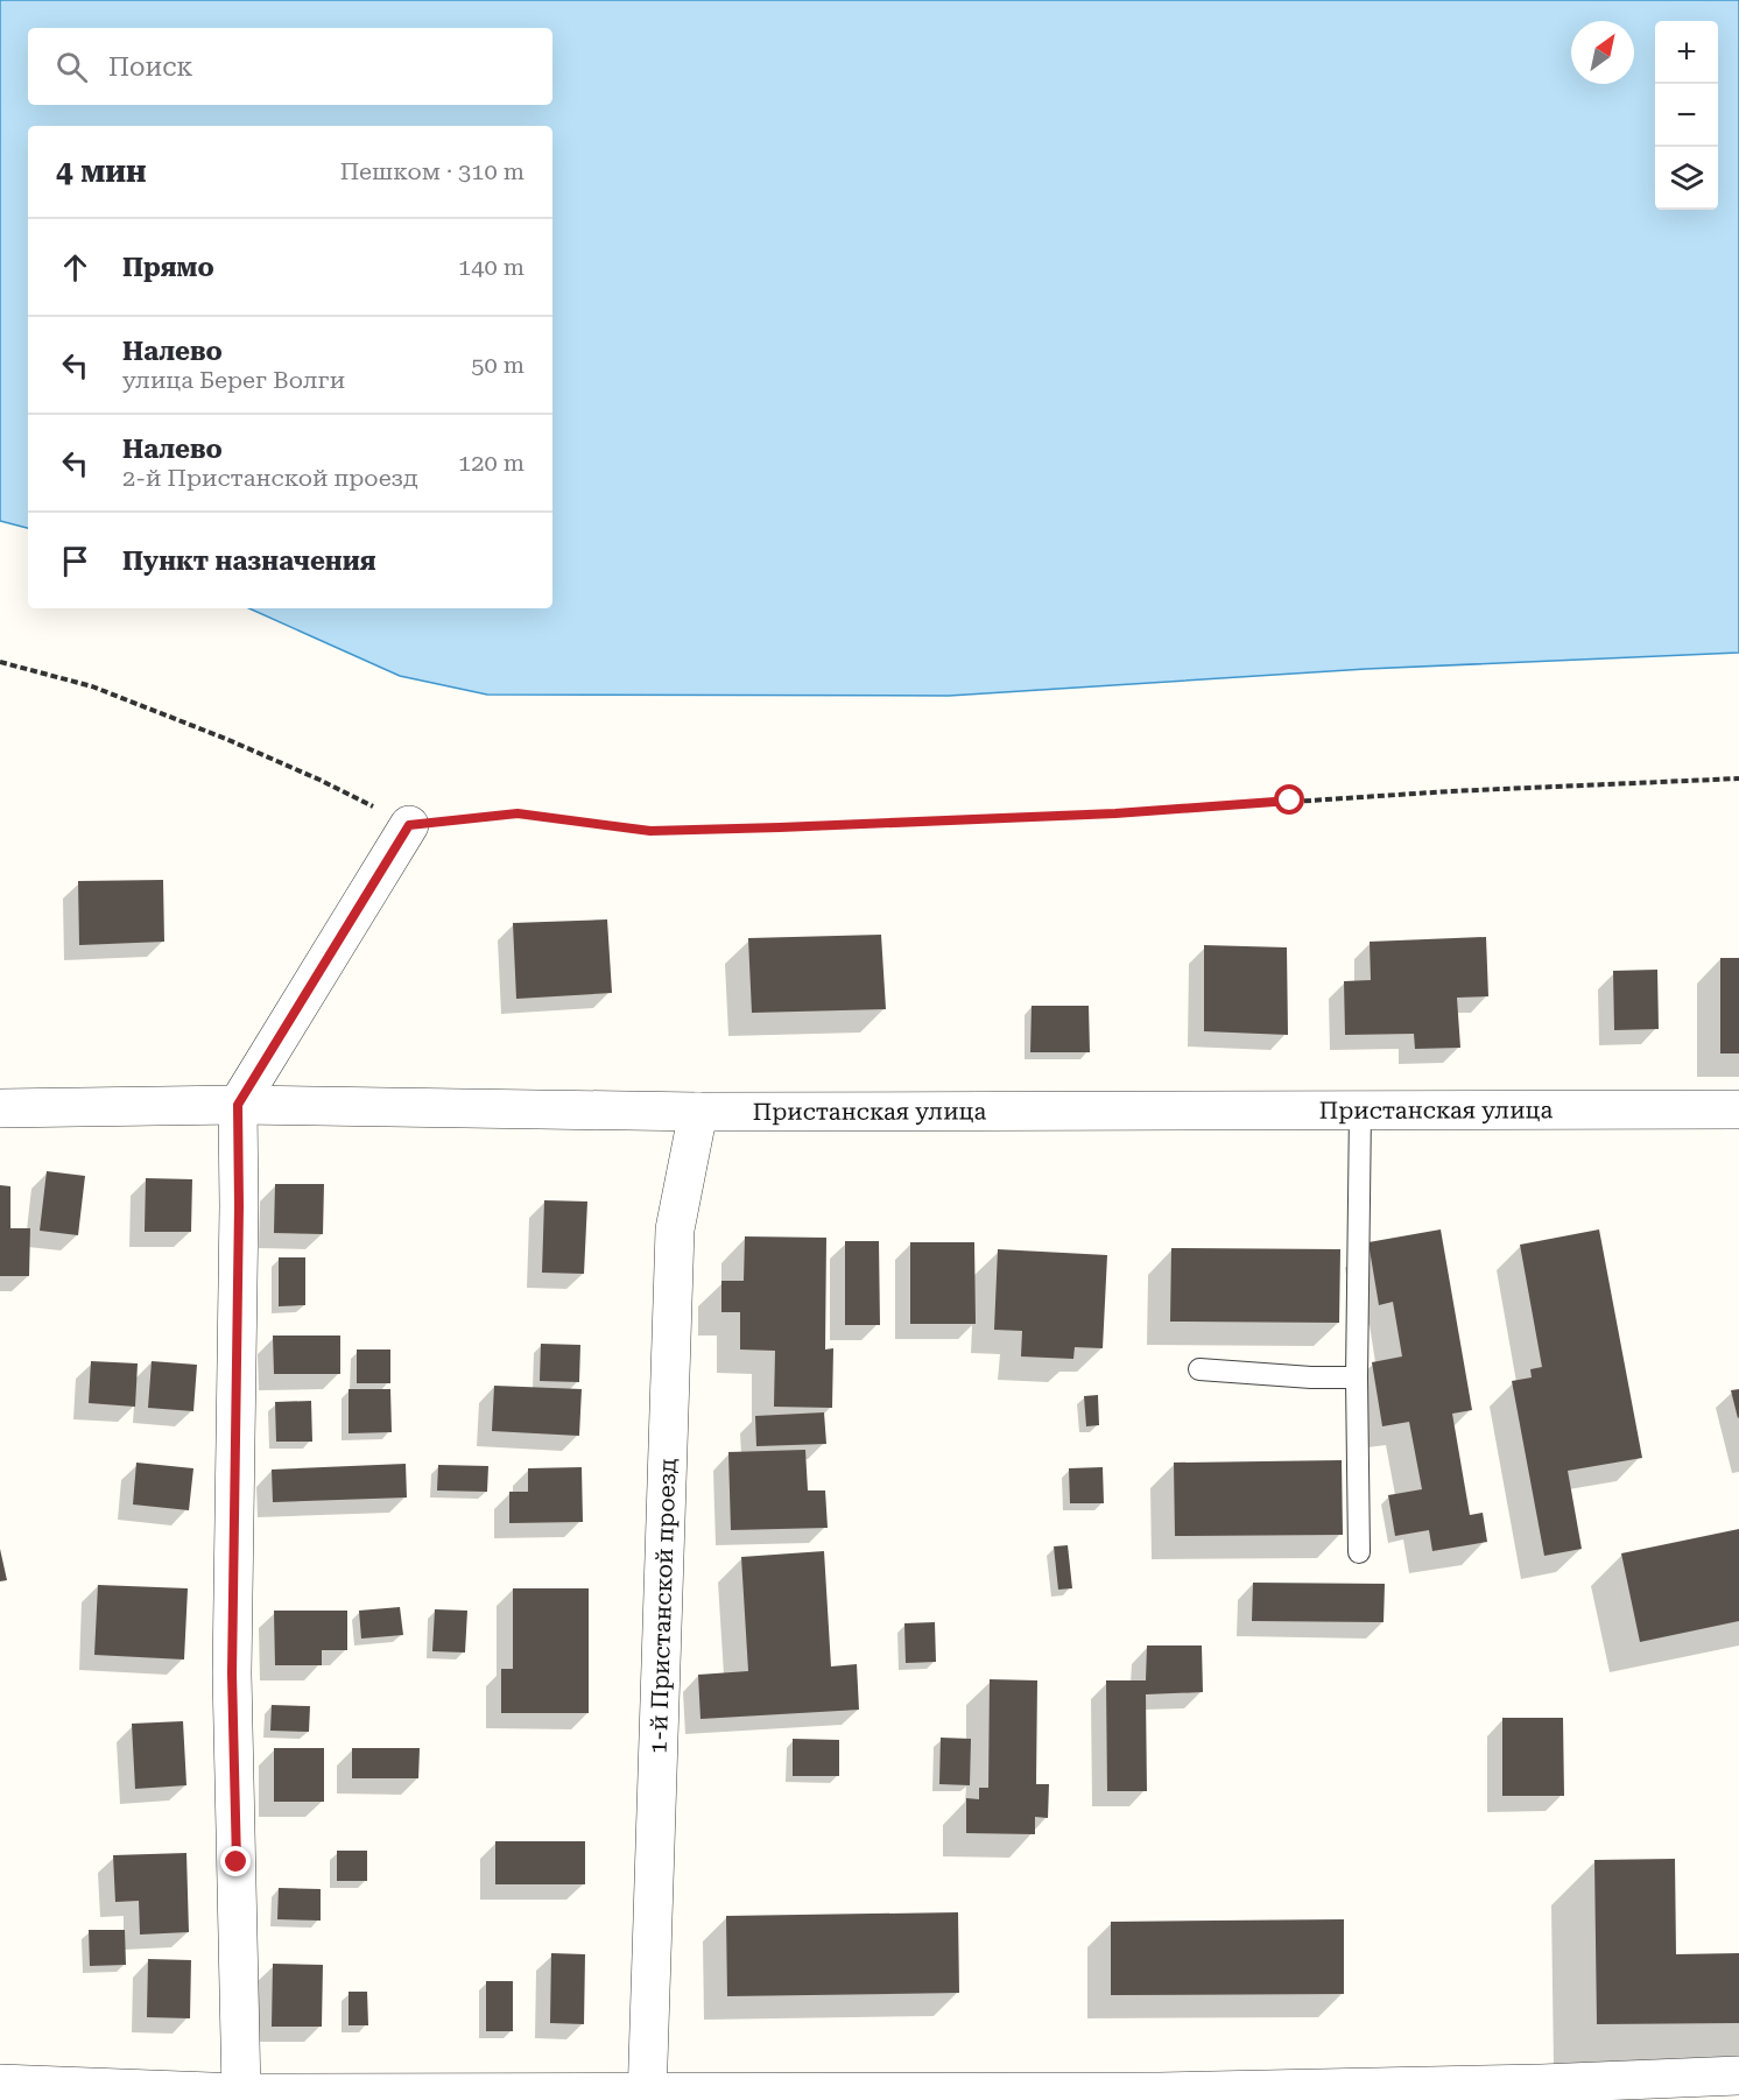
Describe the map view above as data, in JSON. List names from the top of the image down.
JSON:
{
  "streets": {
    "street": ["Пристанская улица", "1-й Пристанской проезд"]
  },
  "crossings": [
    ["Пристанская улица", "1-й Пристанской проезд"]
  ],
  "north": "top right",
  "page": {
    "map_buttons": ["+", "−"],
    "search": "Поиск",
    "heading": ["4 мин", "Пешком · 310 m"],
    "list": [
      ["Прямо", "140 m"],
      ["Налево", "улица Берег Волги", "50 m"],
      ["Налево", "2-й Пристанской проезд", "120 m"],
      "Пункт назначения"
    ]
  }
}
